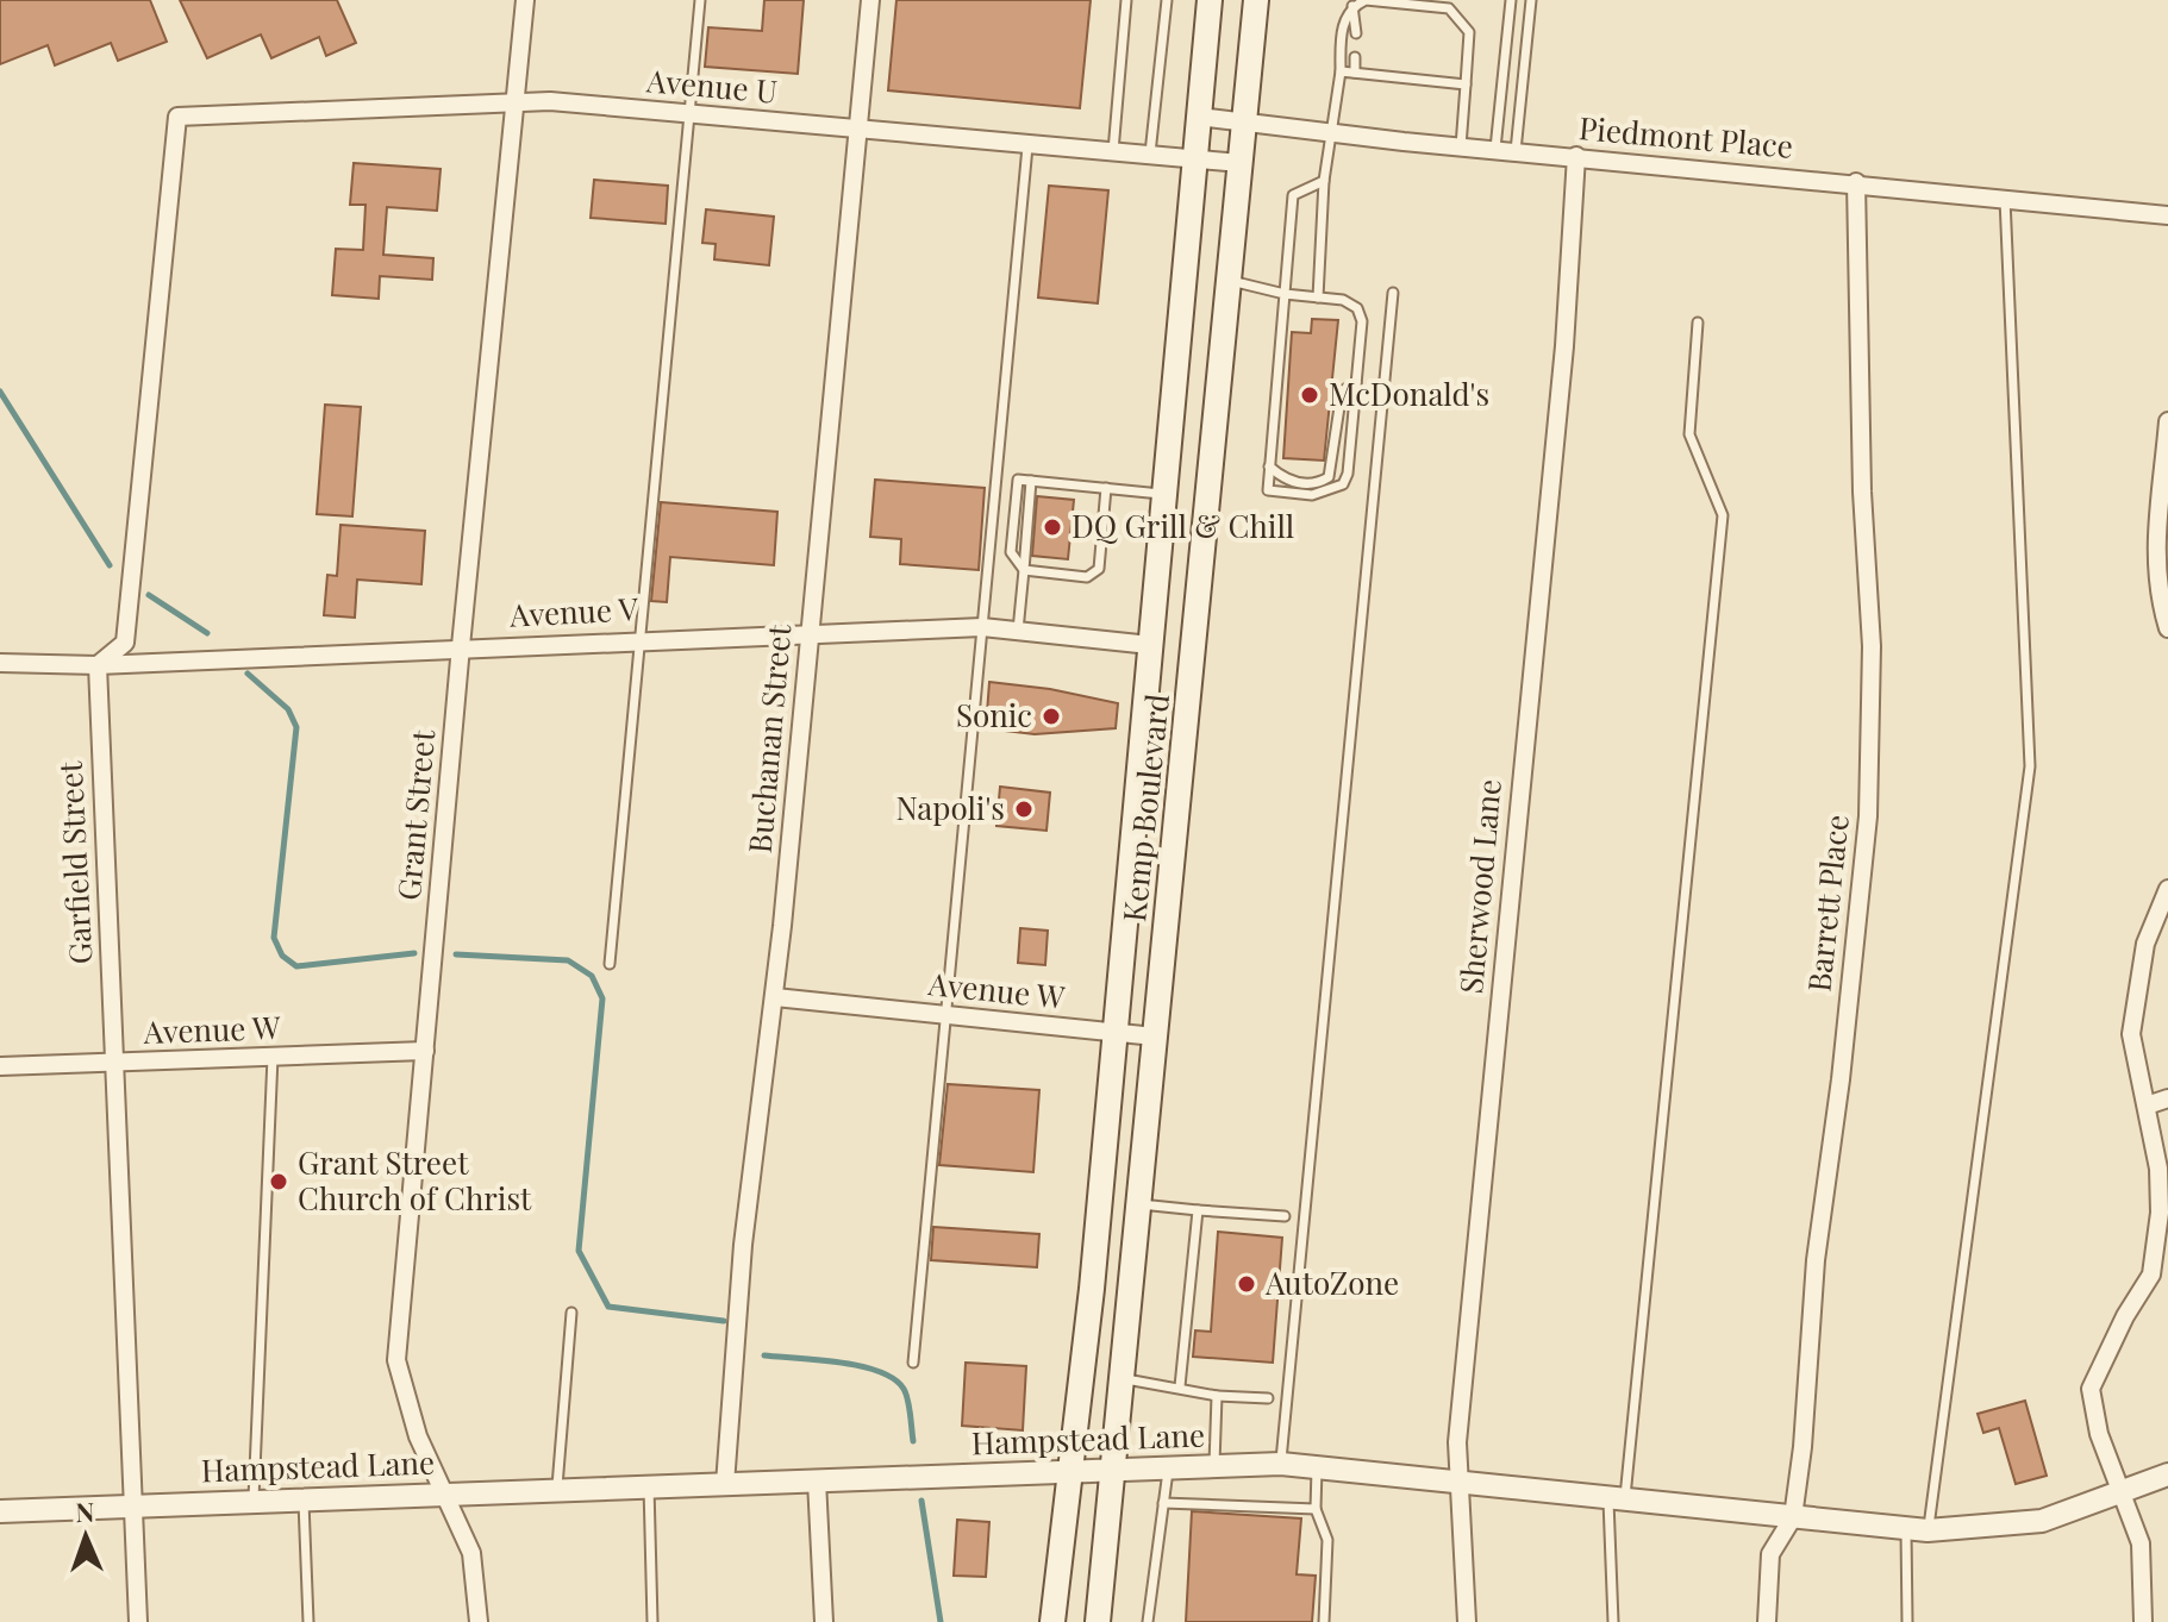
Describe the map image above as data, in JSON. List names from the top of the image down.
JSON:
{
  "streets": {
    "main road": ["Kemp Boulevard"],
    "street": [
      "Avenue U",
      "Piedmont Place",
      "Avenue V",
      "Buchanan Street",
      "Grant Street",
      "Garfield Street",
      "Sherwood Lane",
      "Barrett Place",
      "Avenue W",
      "Hampstead Lane"
    ]
  },
  "crossings": [
    ["Avenue U", "Avenue V"],
    ["Avenue U", "Buchanan Street"],
    ["Avenue U", "Kemp Boulevard"],
    ["Avenue U", "Grant Street"],
    ["Avenue U", "Garfield Street"],
    ["Piedmont Place", "Kemp Boulevard"],
    ["Piedmont Place", "Sherwood Lane"],
    ["Piedmont Place", "Barrett Place"],
    ["Avenue V", "Buchanan Street"],
    ["Avenue V", "Kemp Boulevard"],
    ["Avenue V", "Grant Street"],
    ["Avenue V", "Garfield Street"],
    ["Buchanan Street", "Avenue W"],
    ["Buchanan Street", "Hampstead Lane"],
    ["Kemp Boulevard", "Avenue W"],
    ["Kemp Boulevard", "Hampstead Lane"],
    ["Grant Street", "Avenue W"],
    ["Grant Street", "Hampstead Lane"],
    ["Garfield Street", "Avenue W"],
    ["Garfield Street", "Hampstead Lane"],
    ["Sherwood Lane", "Hampstead Lane"],
    ["Barrett Place", "Hampstead Lane"]
  ],
  "places": [
    "McDonald's",
    "DQ Grill & Chill",
    "Sonic",
    "Napoli's",
    "Grant Street Church of Christ",
    "AutoZone"
  ],
  "north": "top"
}
